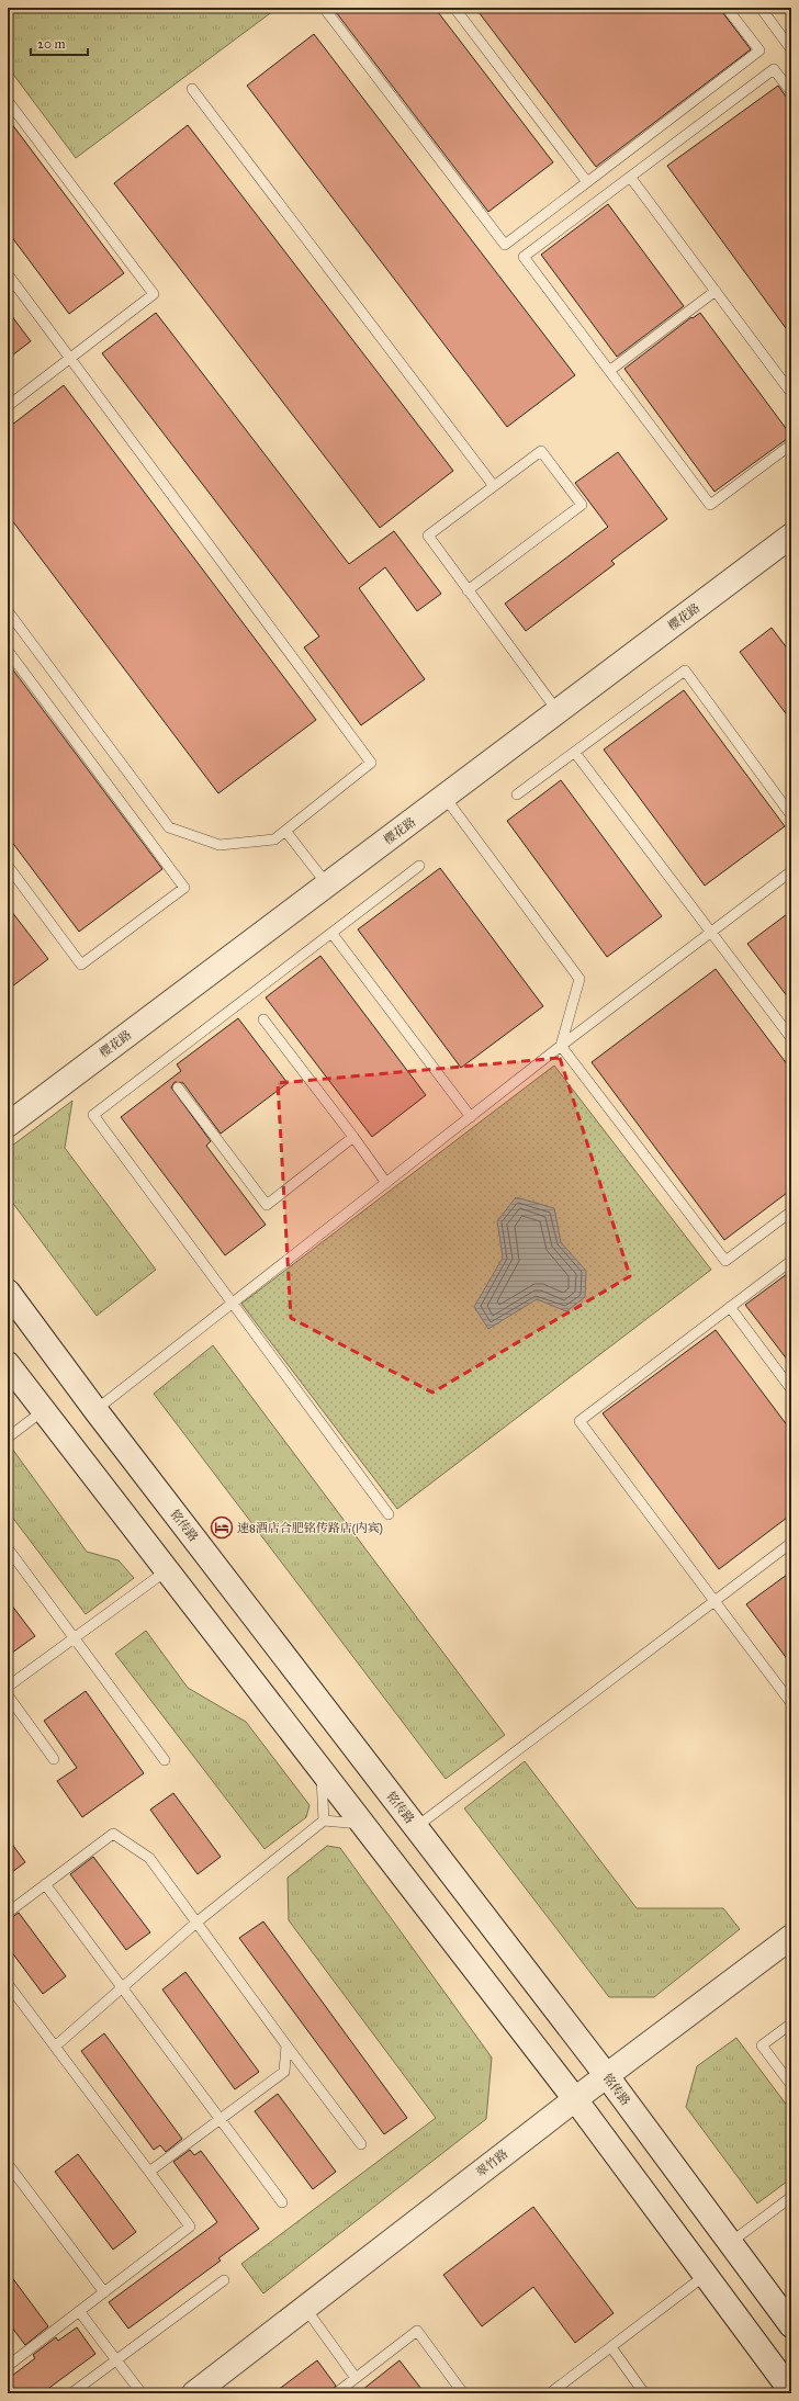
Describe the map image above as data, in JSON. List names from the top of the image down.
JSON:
{
  "streets": {
    "main road": ["樱花路", "铭传路", "翠竹路"]
  },
  "crossings": [
    ["铭传路", "翠竹路"]
  ],
  "places": {
    "hotel": ["速8酒店合肥铭传路店(内宾)"]
  },
  "scale_bar": "20 m"
}
